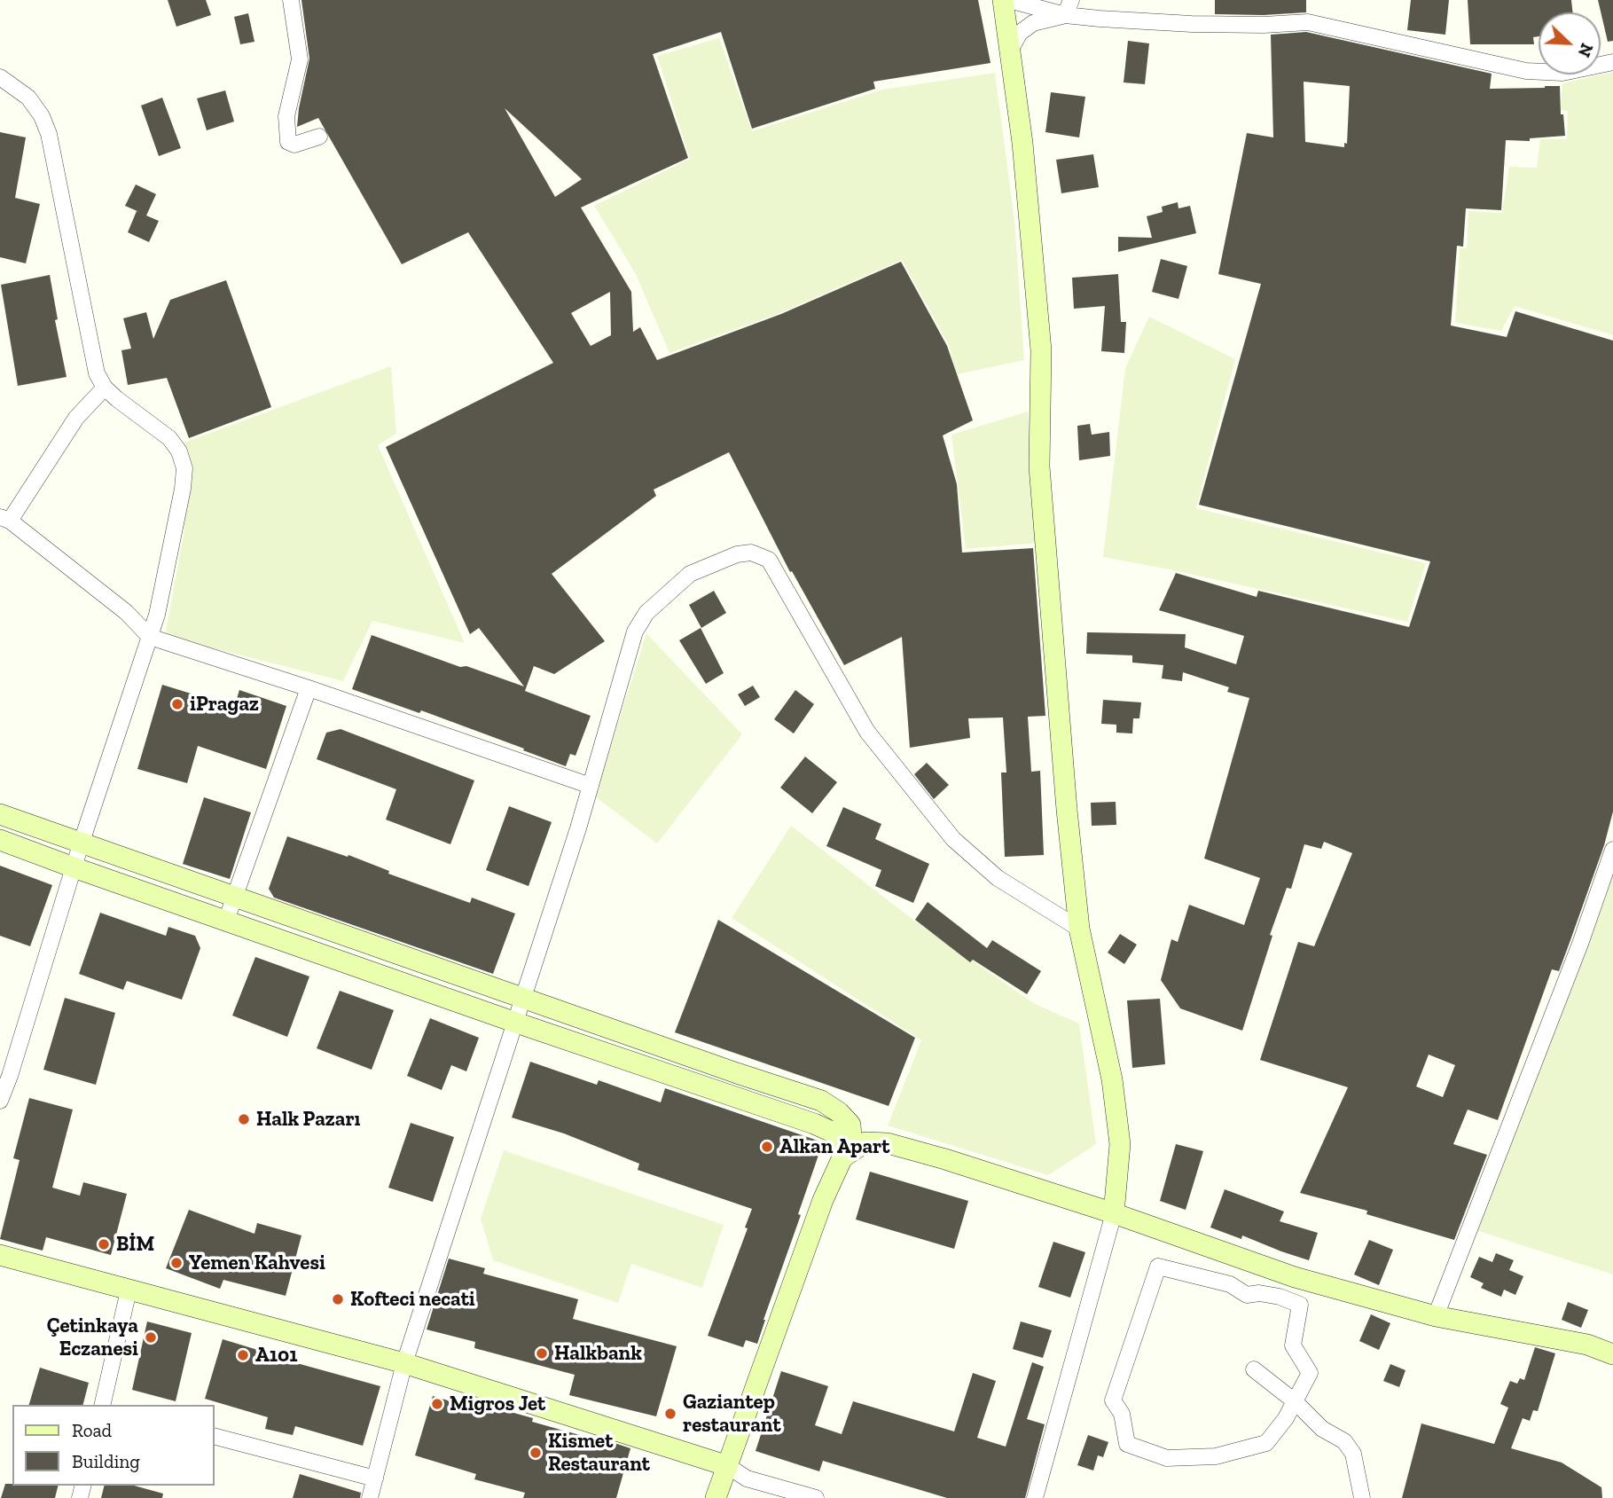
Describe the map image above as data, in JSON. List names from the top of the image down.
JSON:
{
  "places": [
    "iPragaz",
    "Halk Pazarı",
    "Alkan Apart",
    "BİM",
    "Yemen Kahvesi",
    "Kofteci necati",
    "Çetinkaya Eczanesi",
    "Halkbank",
    "A101",
    "Migros Jet",
    "Gaziantep restaurant",
    "Kismet Restaurant"
  ],
  "legend": ["Road", "Building"],
  "north": "bottom right"
}
